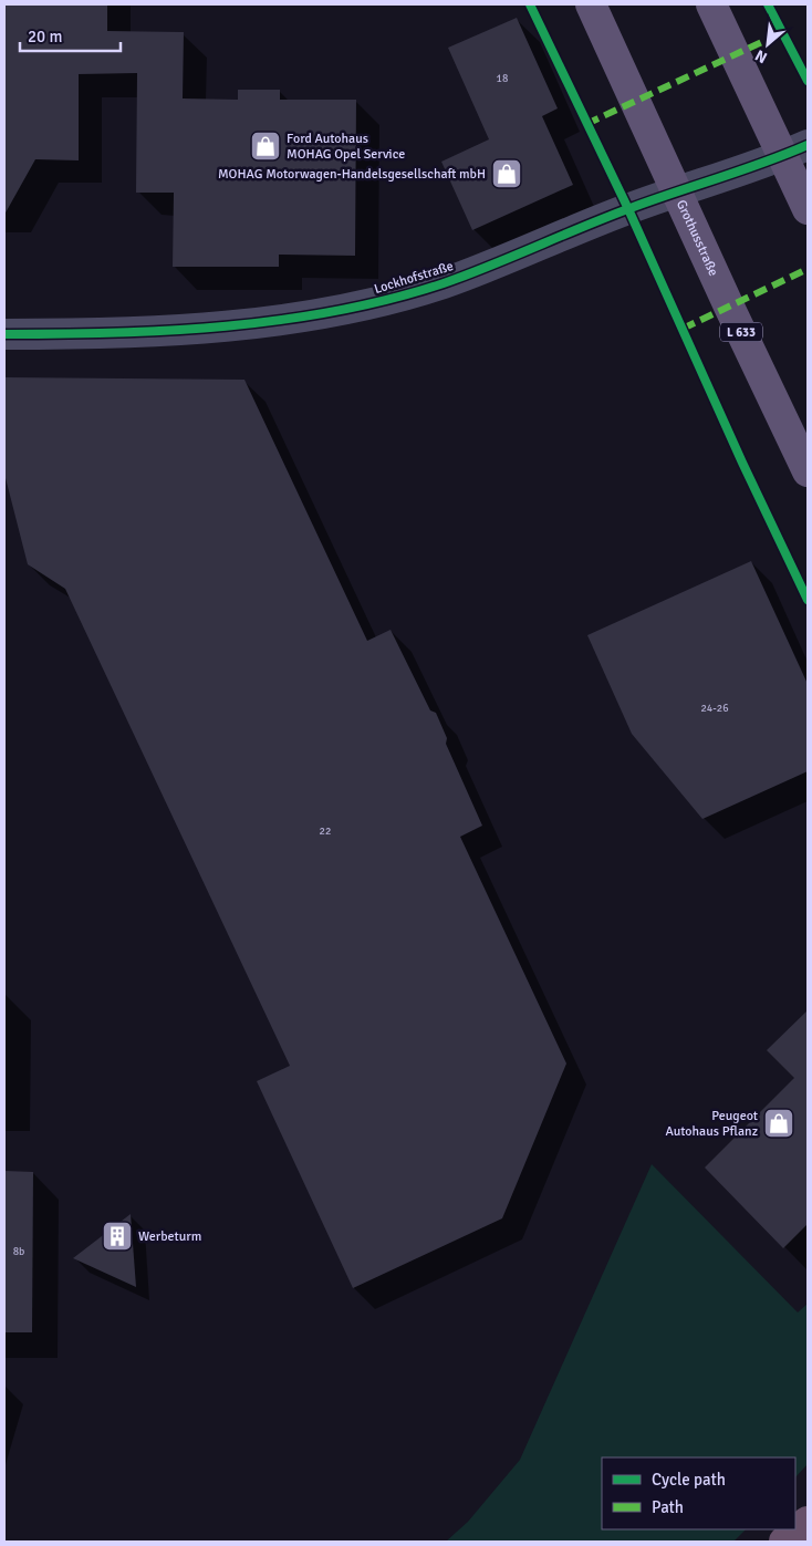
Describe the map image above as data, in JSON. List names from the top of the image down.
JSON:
{
  "streets": {
    "main road": ["Grothusstraße", "L 633"],
    "street": ["Lockhofstraße"]
  },
  "crossings": [
    ["Grothusstraße", "Lockhofstraße"]
  ],
  "places": {
    "shop": ["Ford Autohaus MOHAG Opel Service", "MOHAG Motorwagen-Handelsgesellschaft mbH", "Peugeot Autohaus Pflanz"],
    "building": ["Werbeturm"]
  },
  "house_numbers": [
    "18",
    "24-26",
    "22",
    "8b"
  ],
  "legend": ["Cycle path", "Path"],
  "scale_bar": "20 m",
  "north": "bottom left"
}
